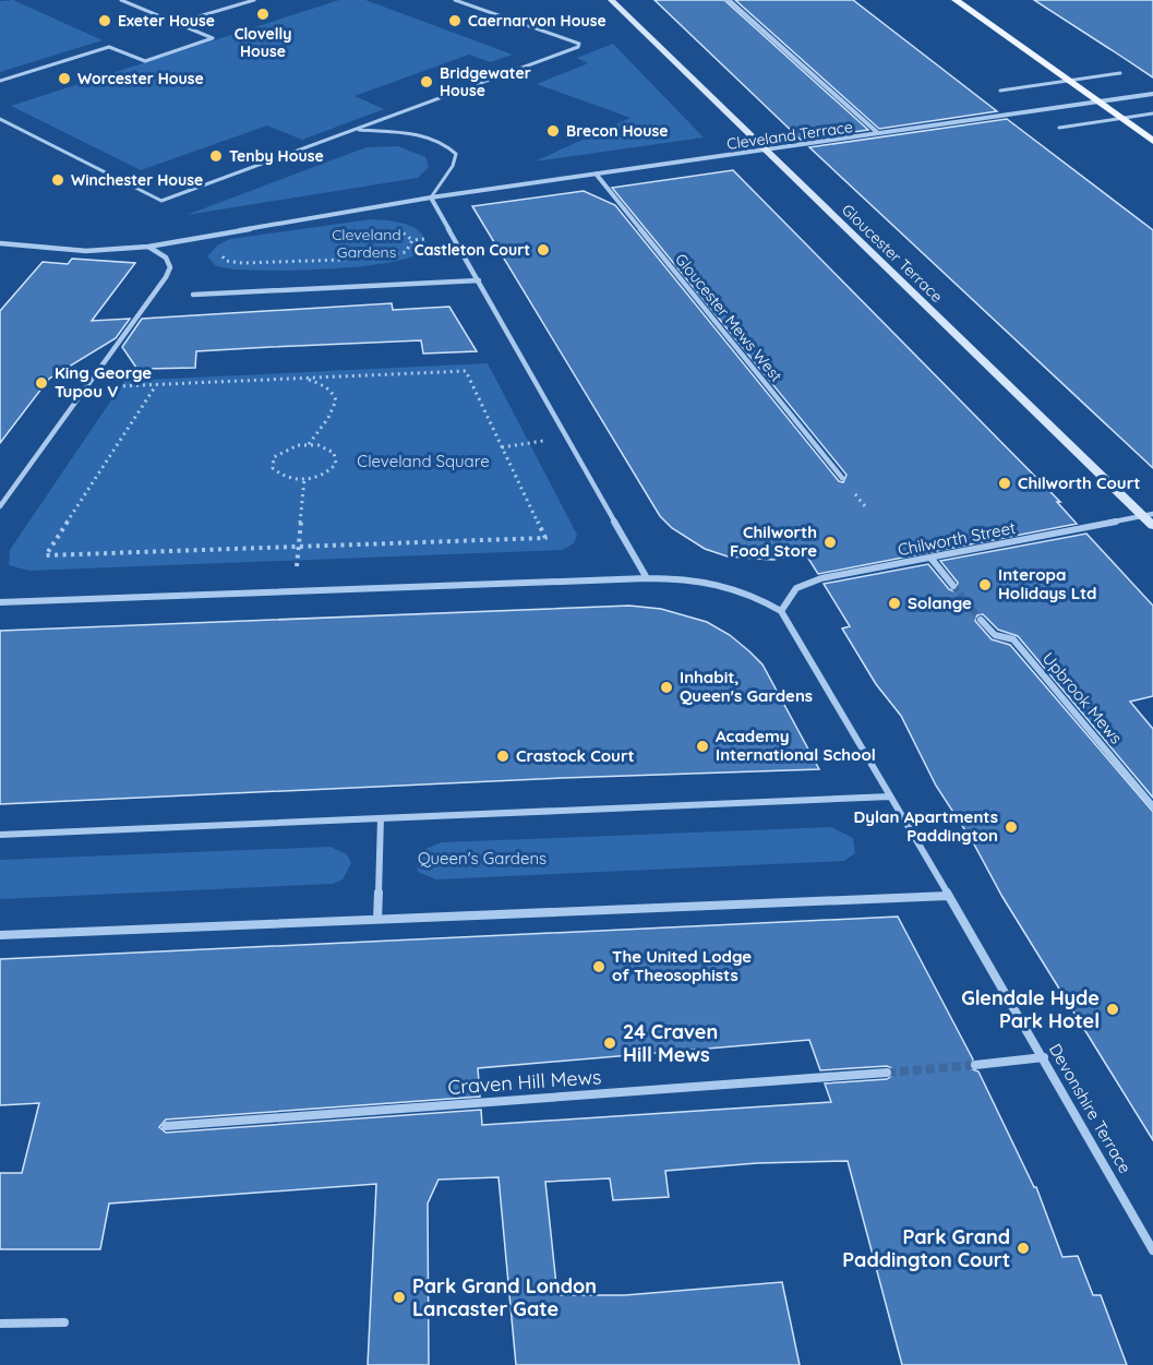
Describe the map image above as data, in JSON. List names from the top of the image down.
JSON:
{
  "streets": {
    "street": [
      "Cleveland Terrace",
      "Gloucester Terrace",
      "Gloucester Mews West",
      "Chilworth Street",
      "Upbrook Mews",
      "Craven Hill Mews",
      "Devonshire Terrace"
    ]
  },
  "crossings": [
    ["Cleveland Terrace", "Gloucester Terrace"],
    ["Cleveland Terrace", "Gloucester Mews West"],
    ["Gloucester Terrace", "Chilworth Street"],
    ["Chilworth Street", "Devonshire Terrace"]
  ],
  "parks": ["Cleveland Gardens", "Cleveland Square", "Queen's Gardens"],
  "places": [
    "Clovelly House",
    "Exeter House",
    "Caernarvon House",
    "Worcester House",
    "Bridgewater House",
    "Brecon House",
    "Tenby House",
    "Winchester House",
    "Castleton Court",
    "King George Tupou V",
    "Chilworth Court",
    "Chilworth Food Store",
    "Interopa Holidays Ltd",
    "Solange",
    "Inhabit, Queen's Gardens",
    "Academy International School",
    "Crastock Court",
    "Dylan Apartments Paddington",
    "The United Lodge of Theosophists",
    "Glendale Hyde Park Hotel",
    "24 Craven Hill Mews",
    "Park Grand Paddington Court",
    "Park Grand London Lancaster Gate"
  ]
}
